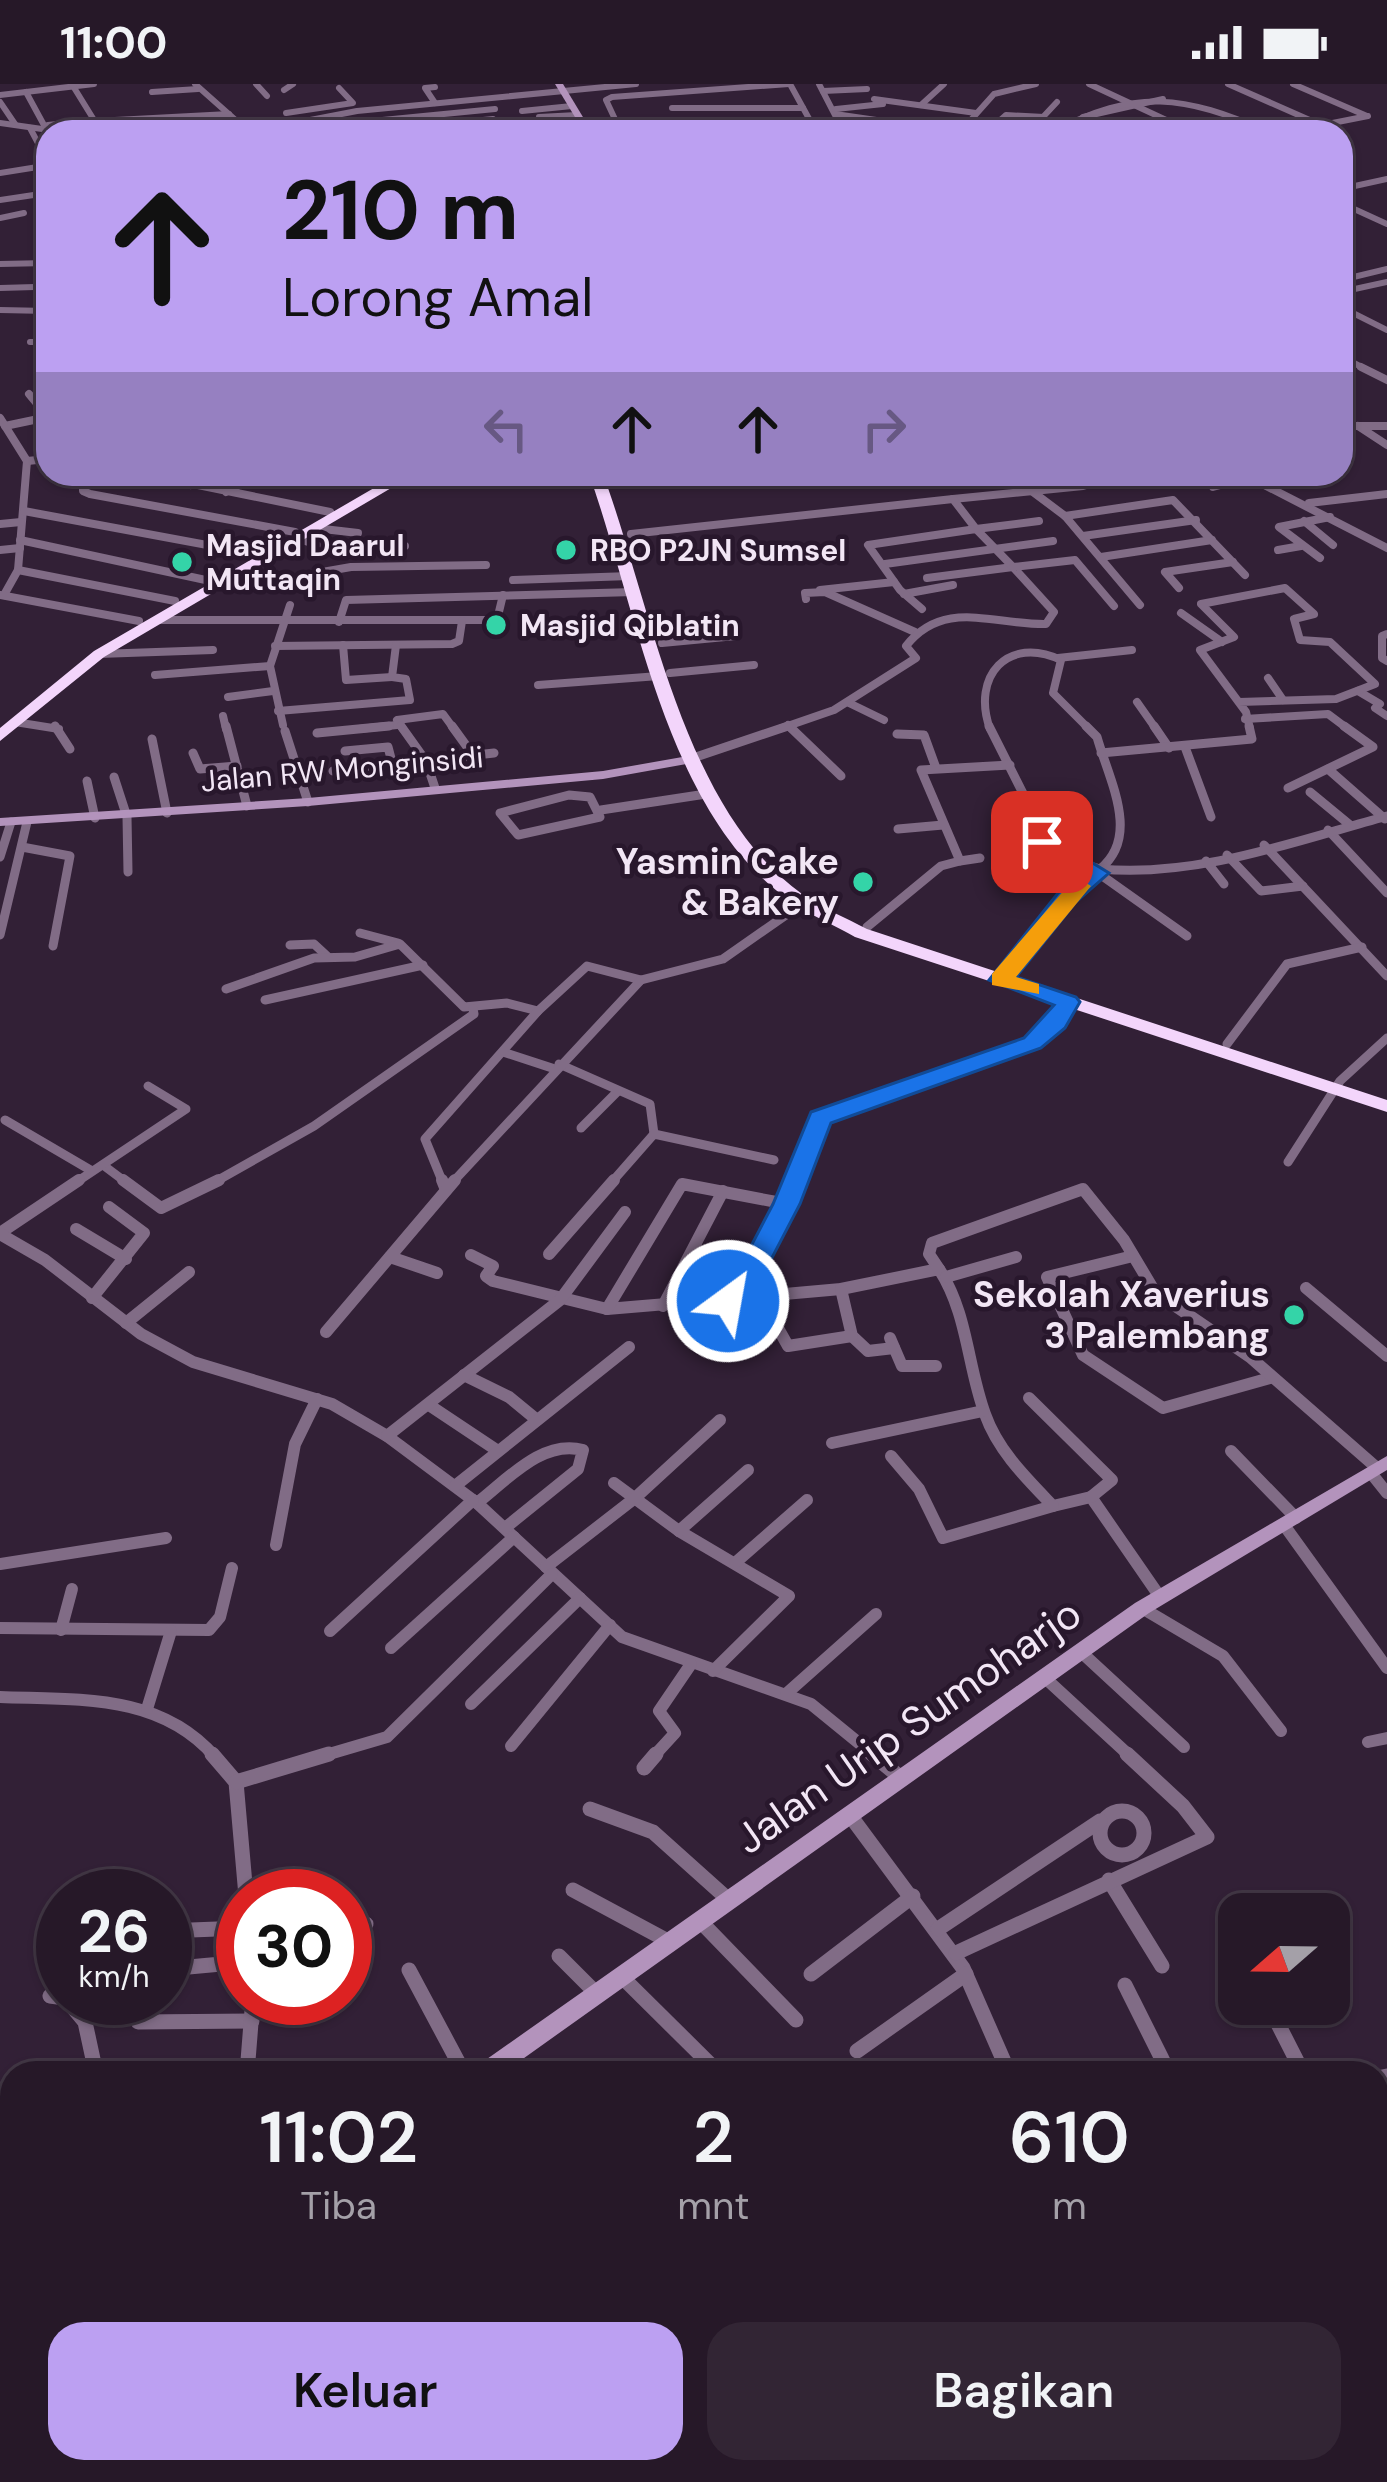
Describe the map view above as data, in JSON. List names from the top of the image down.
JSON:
{
  "streets": {
    "street": ["Jalan RW Monginsidi", "Jalan Urip Sumoharjo"]
  },
  "places": [
    "RBO P2JN Sumsel",
    "Masjid Daarul Muttaqin",
    "Masjid Qiblatin",
    "Yasmin Cake & Bakery",
    "Sekolah Xaverius 3 Palembang"
  ],
  "north": "left",
  "page": {
    "status": "11:00",
    "turn": ["210 m", "Lorong Amal"],
    "speed": "26 km/h",
    "limit": "30",
    "eta": [
      "11:02",
      "Tiba",
      "2",
      "mnt",
      "610",
      "m"
    ],
    "buttons": ["Keluar", "Bagikan"]
  }
}
